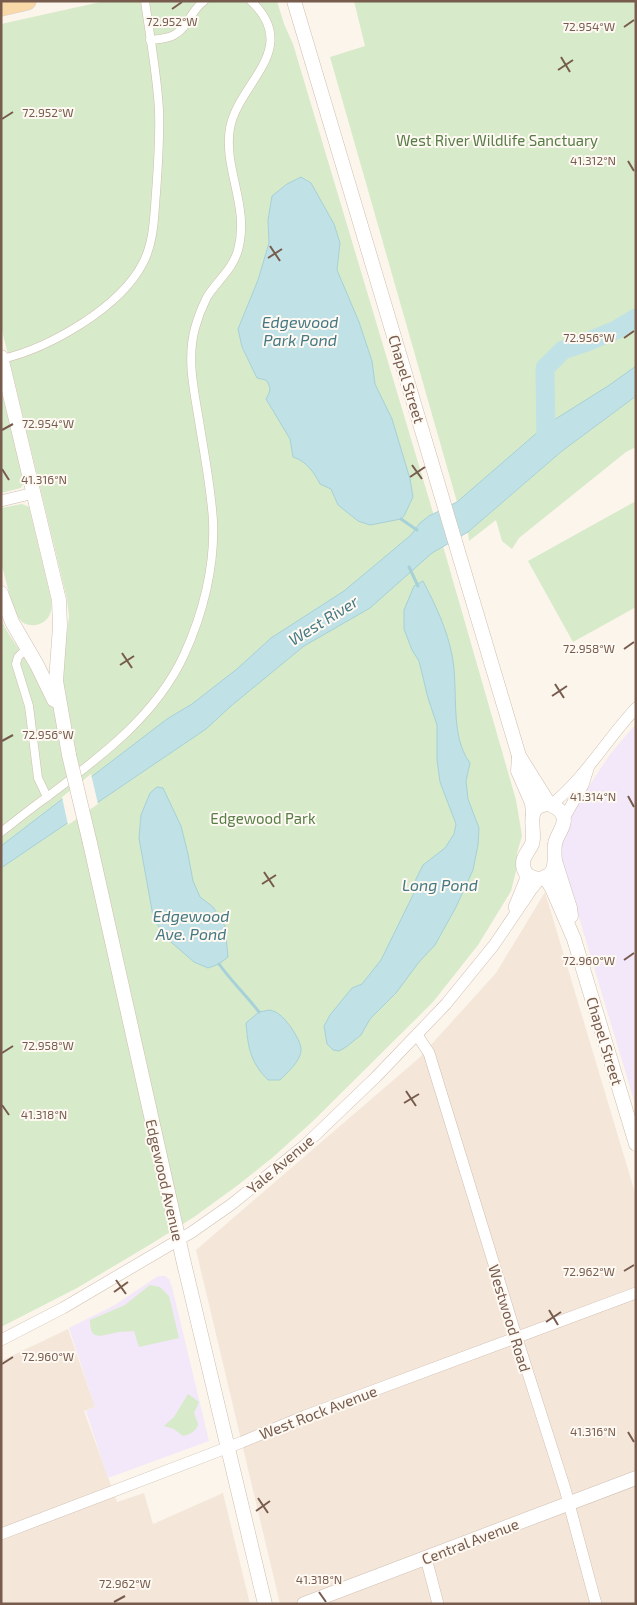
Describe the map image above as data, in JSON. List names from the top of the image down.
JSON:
{
  "streets": {
    "street": [
      "Chapel Street",
      "Yale Avenue",
      "Edgewood Avenue",
      "Westwood Road",
      "West Rock Avenue",
      "Central Avenue"
    ]
  },
  "crossings": [
    ["Chapel Street", "Yale Avenue"],
    ["Yale Avenue", "Edgewood Avenue"],
    ["Yale Avenue", "Westwood Road"],
    ["Edgewood Avenue", "West Rock Avenue"],
    ["Westwood Road", "West Rock Avenue"],
    ["Westwood Road", "Central Avenue"]
  ],
  "water": [
    "Edgewood Park Pond",
    "West River",
    "Long Pond",
    "Edgewood Ave. Pond"
  ],
  "parks": ["West River Wildlife Sanctuary", "Edgewood Park"],
  "coordinates": [
    "72.952°W",
    "72.954°W",
    "41.312°N",
    "72.956°W",
    "41.316°N",
    "72.958°W",
    "41.314°N",
    "72.960°W",
    "41.318°N",
    "72.962°W"
  ]
}
